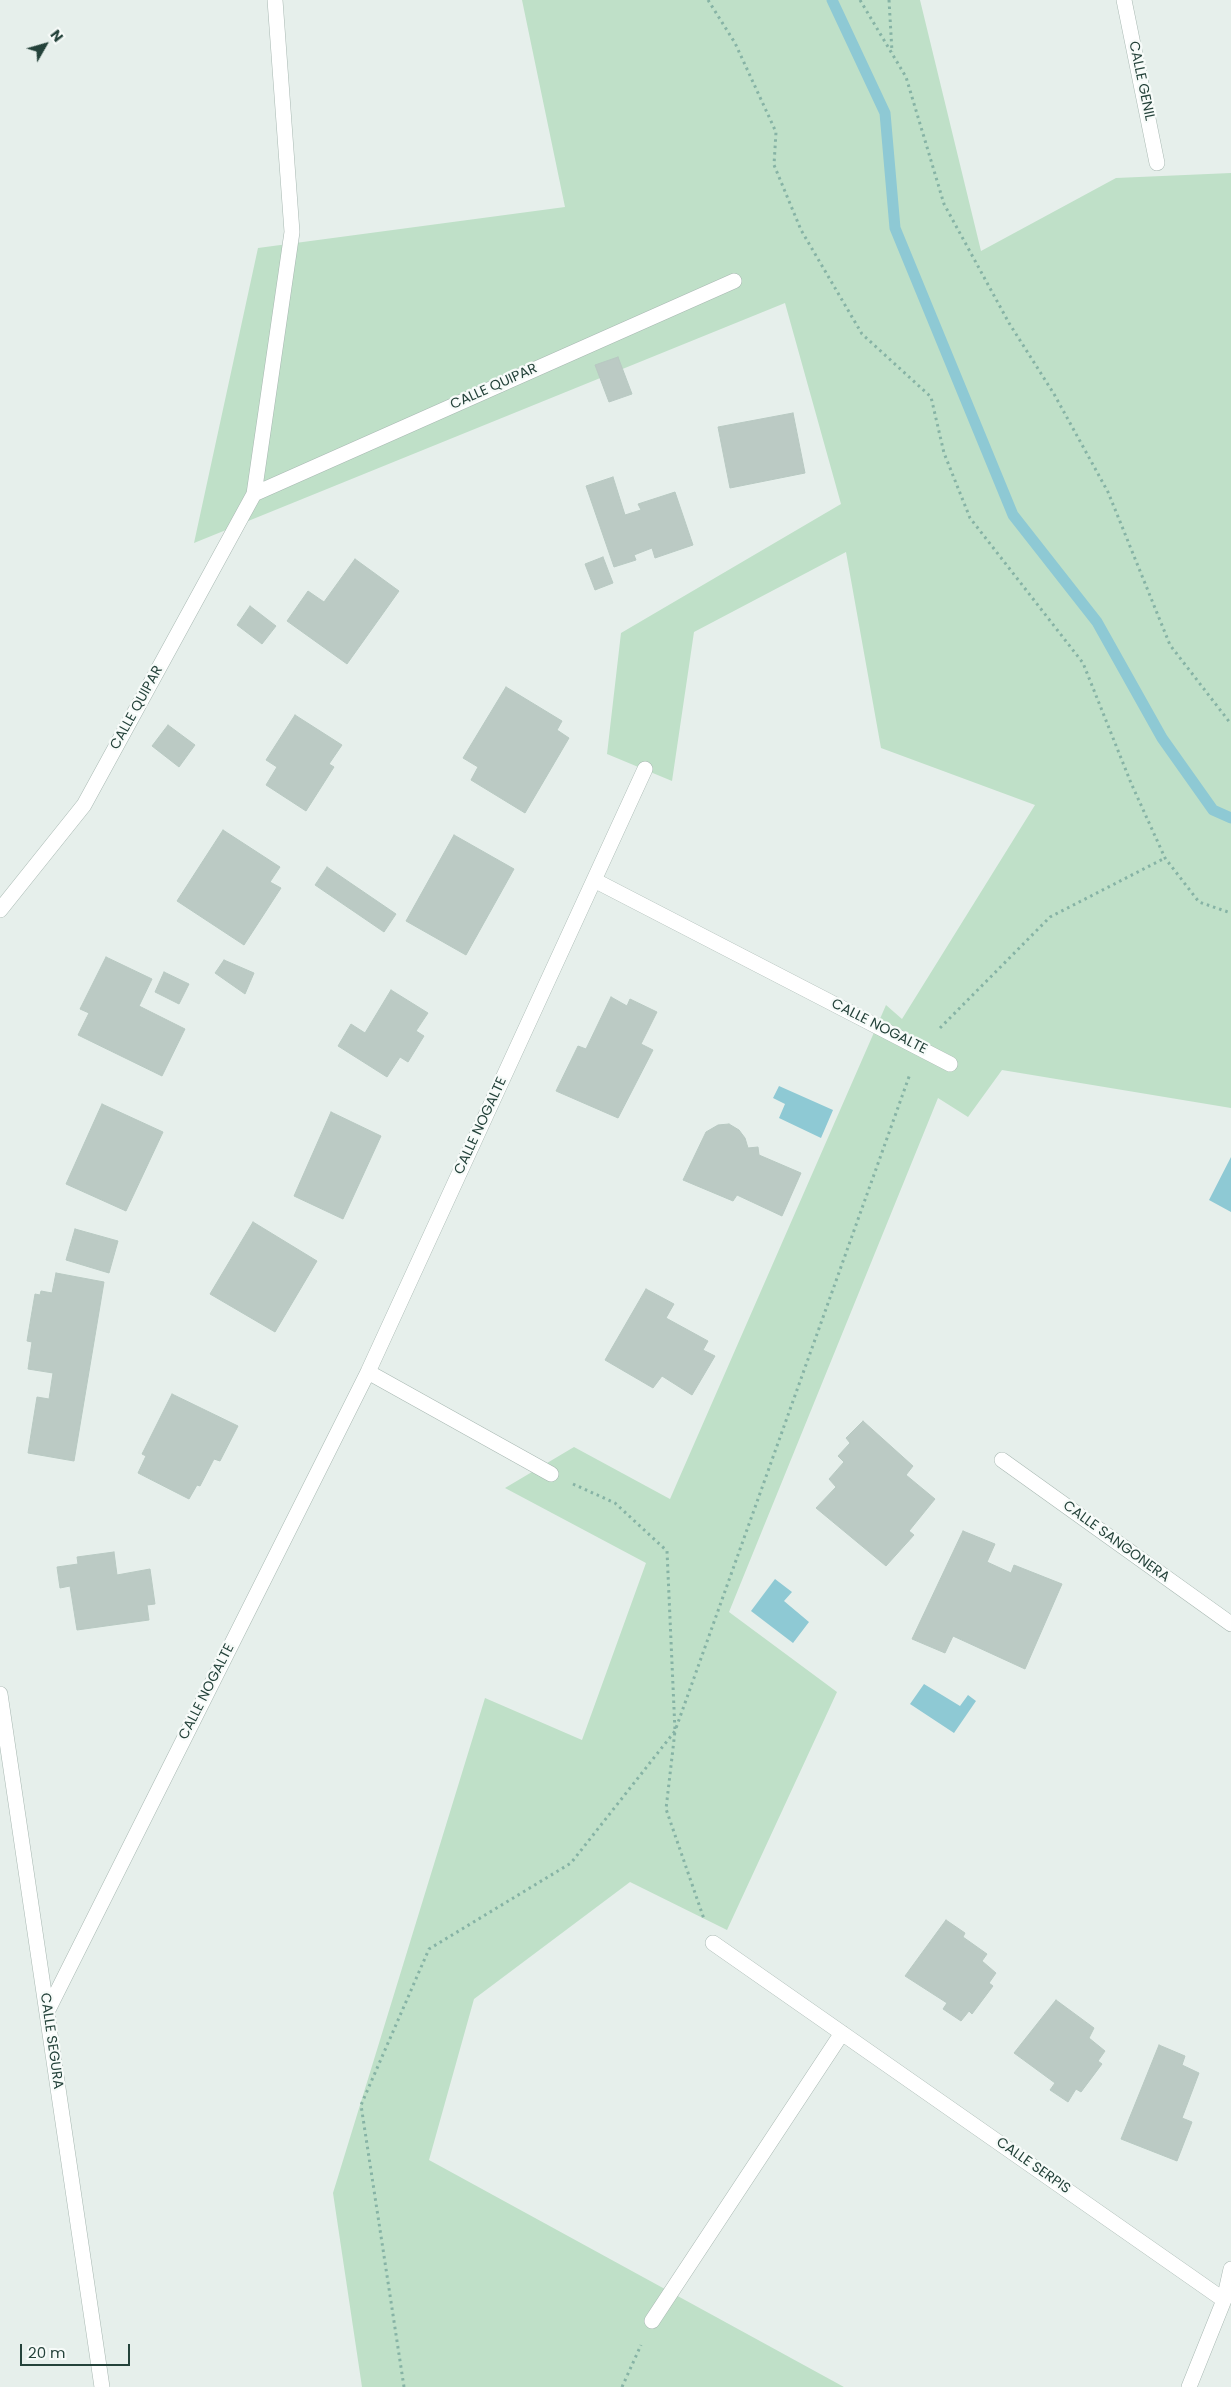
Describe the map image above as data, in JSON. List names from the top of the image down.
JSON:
{
  "streets": {
    "street": [
      "CALLE GENIL",
      "CALLE QUIPAR",
      "CALLE NOGALTE",
      "CALLE SANGONERA",
      "CALLE SEGURA",
      "CALLE SERPIS"
    ]
  },
  "crossings": [
    ["CALLE NOGALTE", "CALLE SEGURA"]
  ],
  "scale_bar": "20 m",
  "north": "top right"
}
